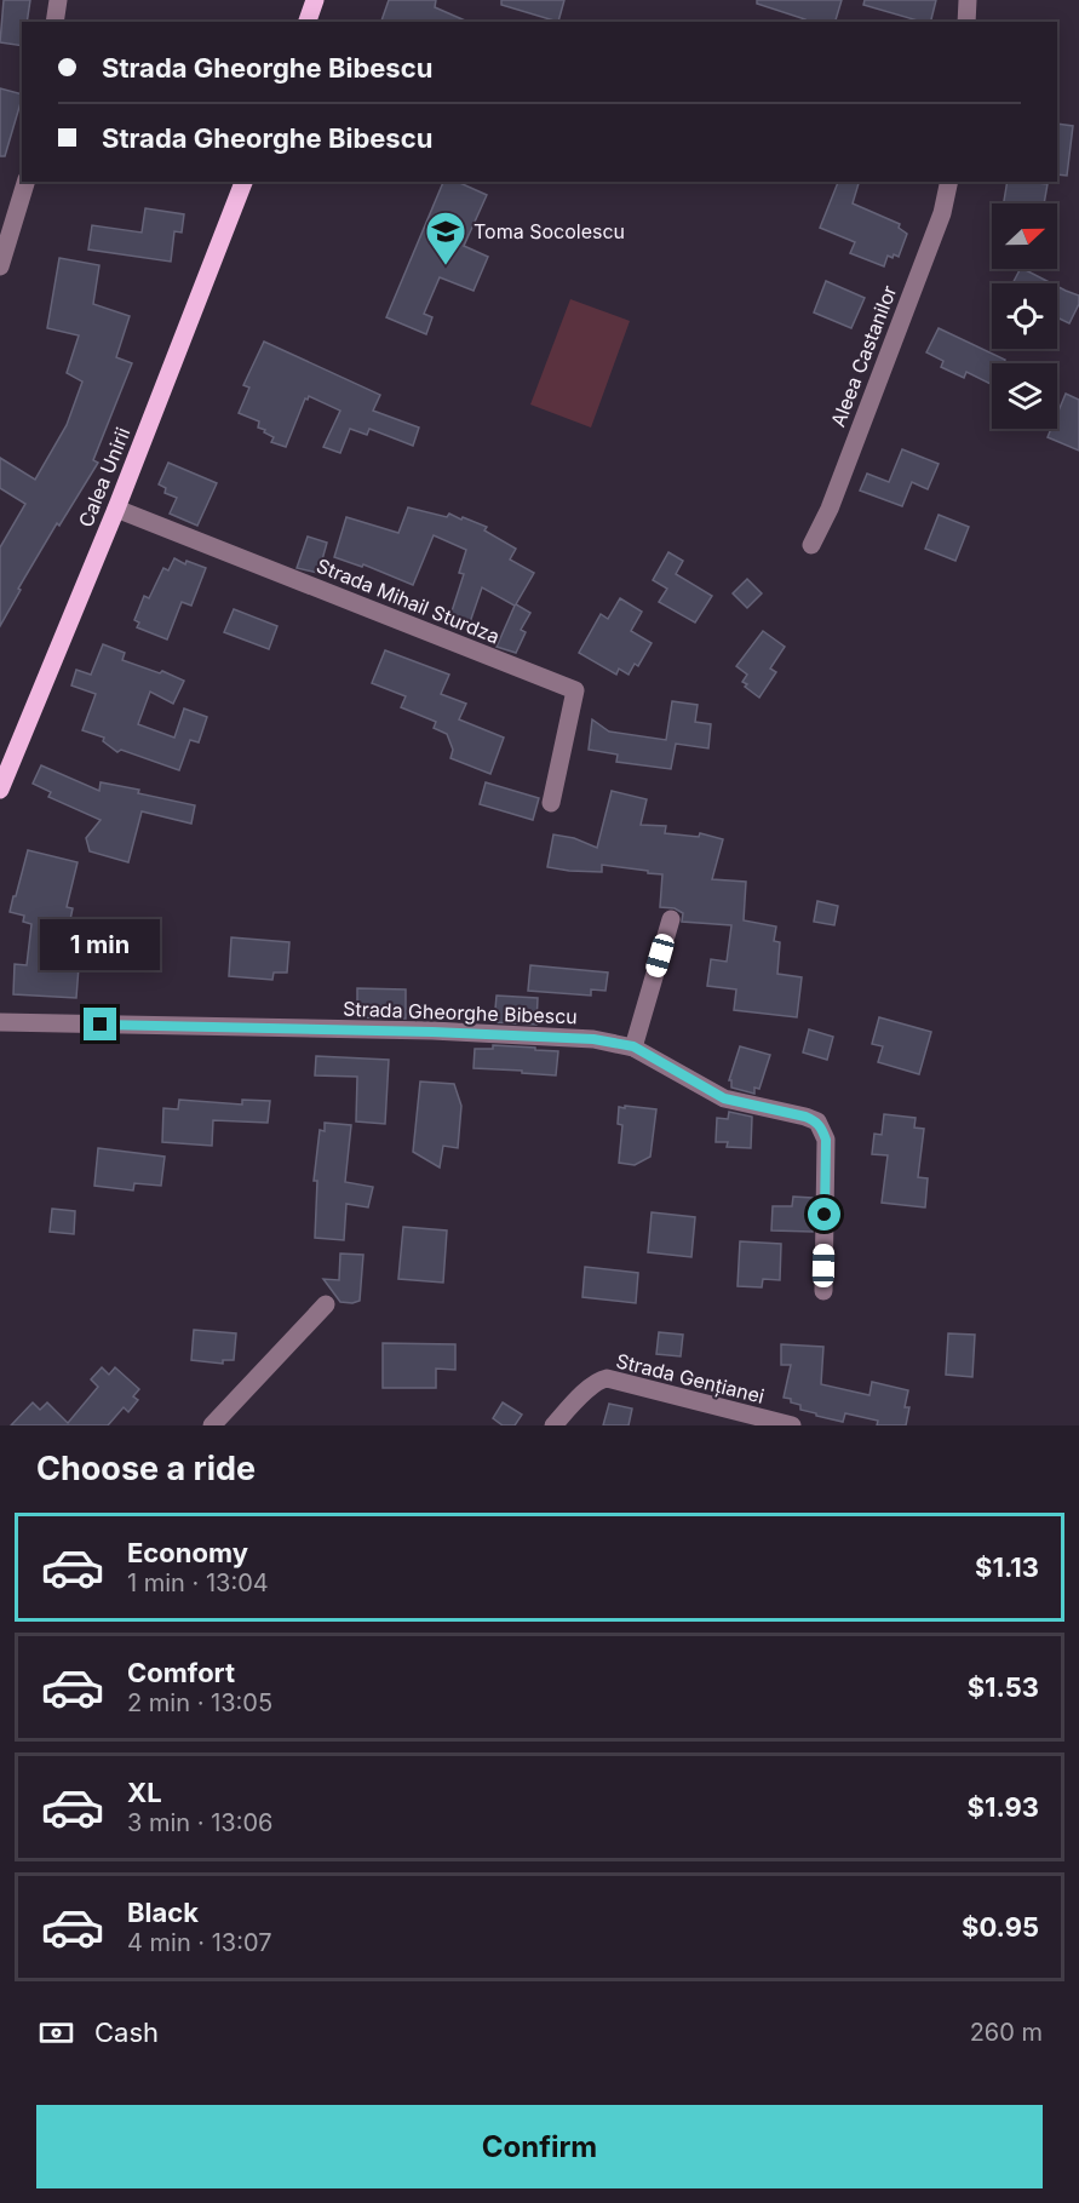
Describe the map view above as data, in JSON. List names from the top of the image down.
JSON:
{
  "streets": {
    "main road": ["Calea Unirii"],
    "street": [
      "Aleea Castanilor",
      "Strada Mihail Sturdza",
      "Strada Gheorghe Bibescu",
      "Strada Gențianei"
    ]
  },
  "crossings": [
    ["Calea Unirii", "Strada Mihail Sturdza"]
  ],
  "places": {
    "school or university": ["Toma Socolescu"]
  },
  "north": "right",
  "page": {
    "banner": ["Strada Gheorghe Bibescu", "Strada Gheorghe Bibescu"],
    "bubble": "1 min",
    "heading": "Choose a ride",
    "list": [
      {
        "name": "Economy",
        "note": "1 min · 13:04",
        "value": "$1.13"
      },
      {
        "name": "Comfort",
        "note": "2 min · 13:05",
        "value": "$1.53"
      },
      {
        "name": "XL",
        "note": "3 min · 13:06",
        "value": "$1.93"
      },
      {
        "name": "Black",
        "note": "4 min · 13:07",
        "value": "$0.95"
      }
    ],
    "pay": ["Cash", "260 m"],
    "buttons": "Confirm"
  }
}
